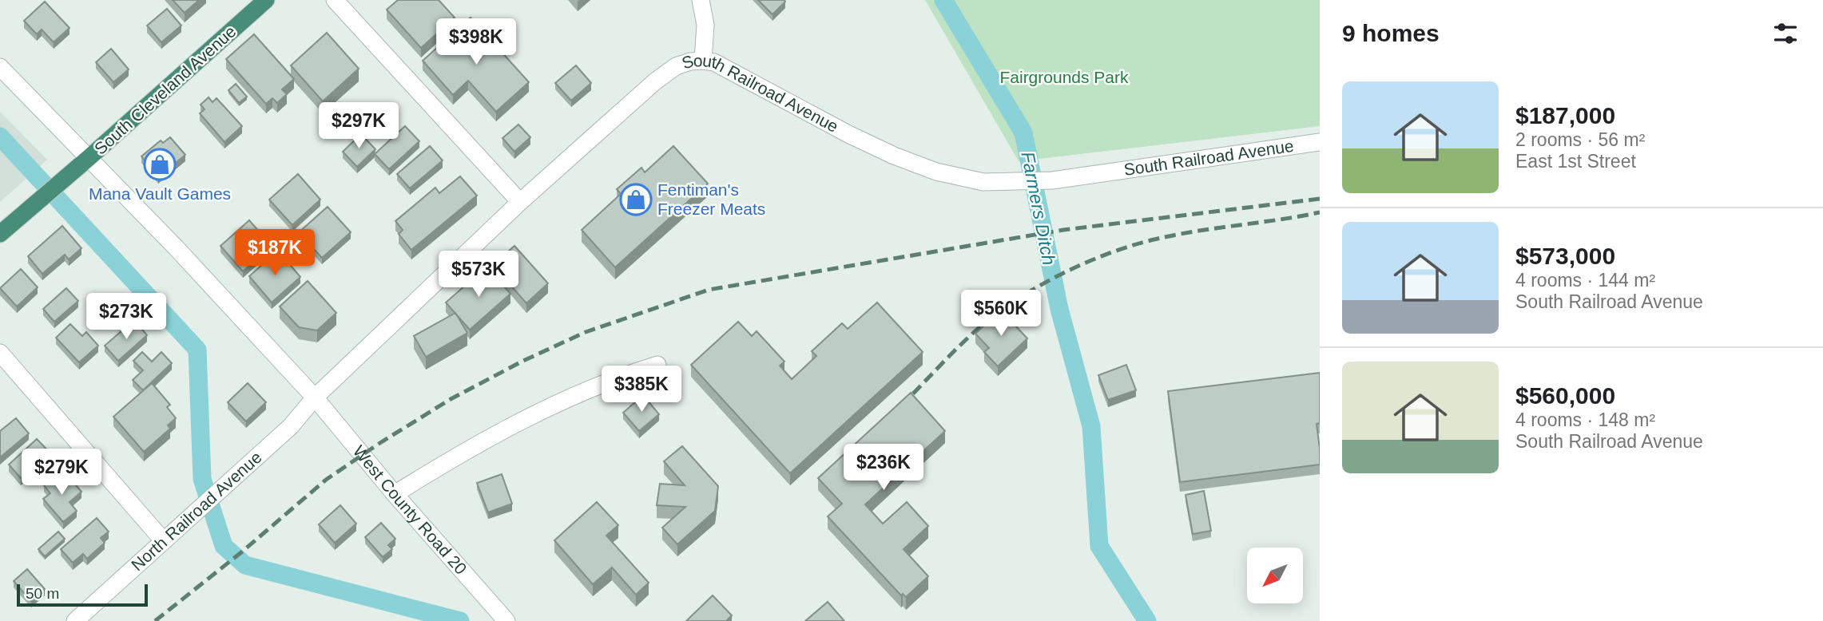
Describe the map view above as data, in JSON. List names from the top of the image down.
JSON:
{
  "streets": {
    "highway": ["South Cleveland Avenue"],
    "street": ["South Railroad Avenue", "West County Road 20", "North Railroad Avenue"]
  },
  "crossings": [
    ["South Cleveland Avenue", "West County Road 20"],
    ["South Railroad Avenue", "West County Road 20"],
    ["South Railroad Avenue", "North Railroad Avenue"],
    ["West County Road 20", "North Railroad Avenue"]
  ],
  "water": ["Farmers Ditch"],
  "parks": ["Fairgrounds Park"],
  "places": {
    "shop": ["Mana Vault Games", "Fentiman's Freezer Meats"]
  },
  "scale_bar": "50 m",
  "north": "bottom left",
  "page": {
    "heading": "9 homes",
    "price": [
      "$398K",
      "$297K",
      "$187K",
      "$573K",
      "$560K",
      "$273K",
      "$385K",
      "$236K",
      "$279K"
    ],
    "list": [
      {
        "name": "$187,000",
        "note": "2 rooms · 56 m² · East 1st Street"
      },
      {
        "name": "$573,000",
        "note": "4 rooms · 144 m² · South Railroad Avenue"
      },
      {
        "name": "$560,000",
        "note": "4 rooms · 148 m² · South Railroad Avenue"
      }
    ],
    "scale": "50 m"
  }
}
